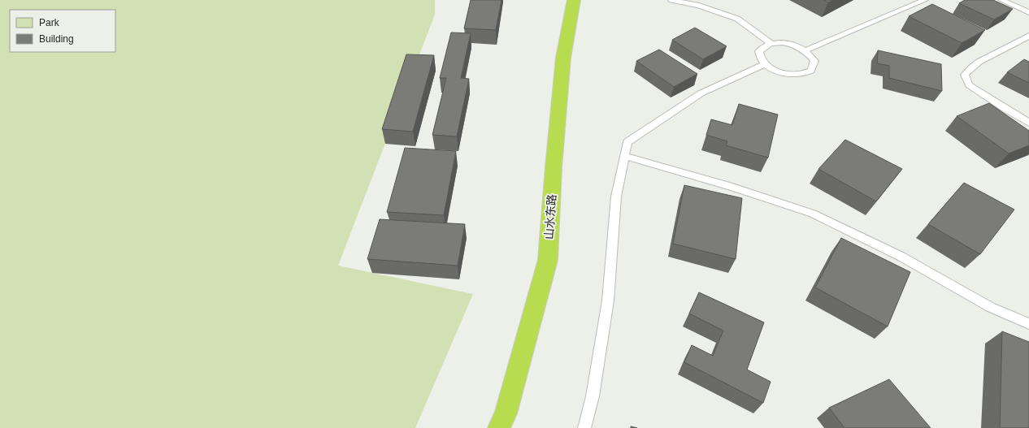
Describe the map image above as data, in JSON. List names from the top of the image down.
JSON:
{
  "streets": {
    "highway": ["山水东路"]
  },
  "legend": ["Park", "Building"]
}
